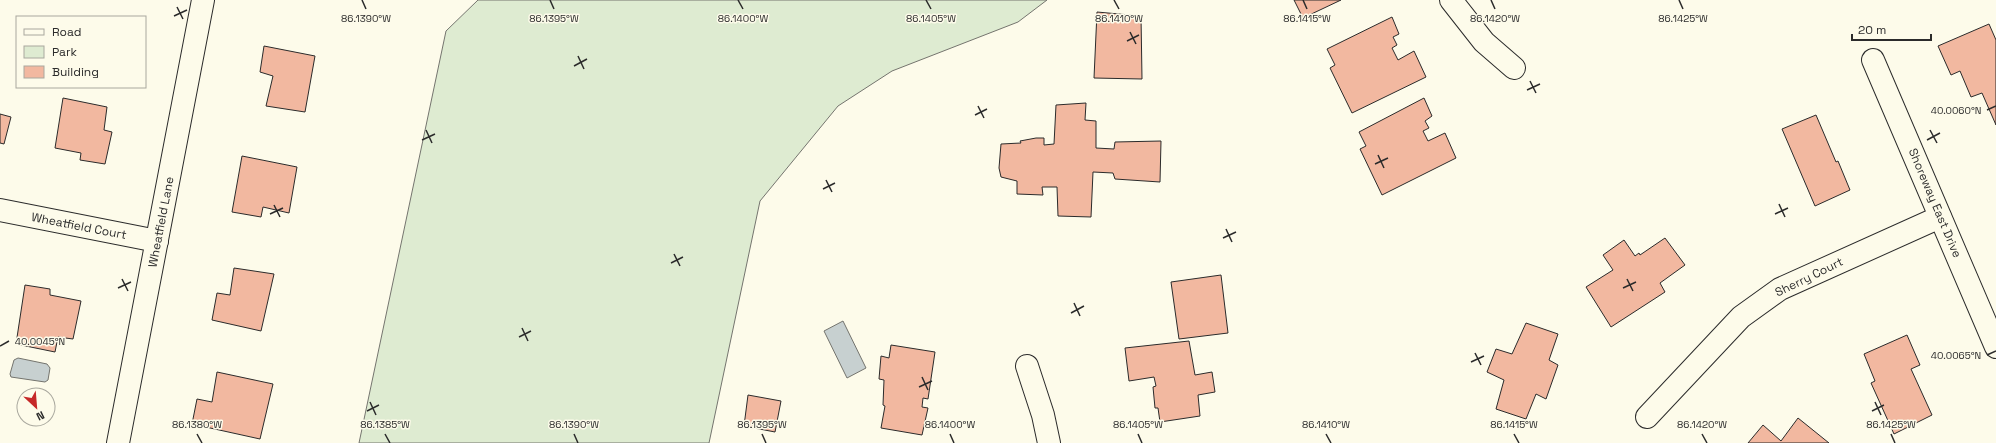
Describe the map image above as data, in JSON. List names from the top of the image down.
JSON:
{
  "streets": {
    "street": [
      "Shoreway East Drive",
      "Wheatfield Lane",
      "Wheatfield Court",
      "Sherry Court"
    ]
  },
  "crossings": [
    ["Shoreway East Drive", "Sherry Court"],
    ["Wheatfield Lane", "Wheatfield Court"]
  ],
  "legend": ["Road", "Park", "Building"],
  "scale_bar": "20 m",
  "north": "bottom right",
  "coordinates": [
    "86.1415°W",
    "86.1425°W",
    "86.1390°W",
    "86.1395°W",
    "86.1400°W",
    "86.1405°W",
    "86.1410°W",
    "86.1420°W",
    "40.0060°N",
    "40.0045°N",
    "40.0065°N",
    "86.1380°W",
    "86.1385°W"
  ]
}
